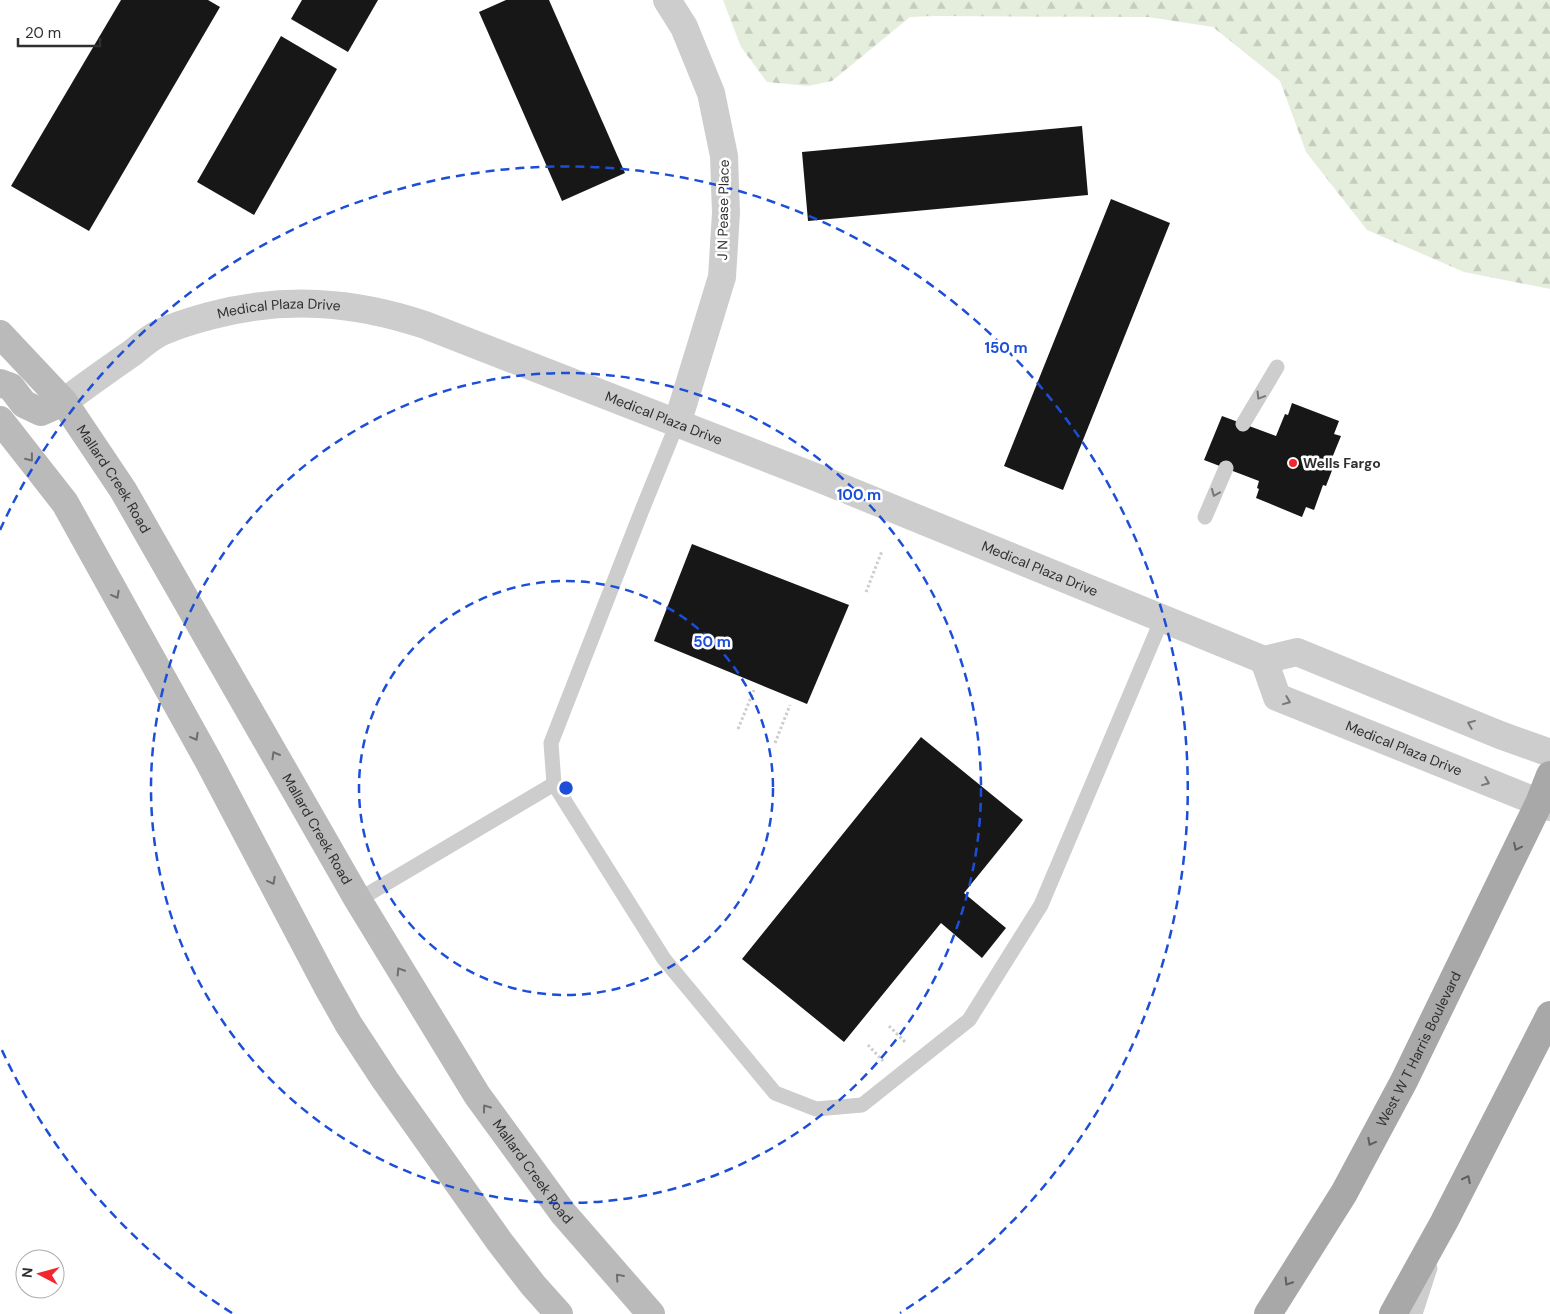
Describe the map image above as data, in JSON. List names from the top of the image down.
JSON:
{
  "streets": {
    "main road": ["Mallard Creek Road", "West W T Harris Boulevard"],
    "street": ["J N Pease Place", "Medical Plaza Drive"]
  },
  "crossings": [
    ["J N Pease Place", "Medical Plaza Drive"],
    ["Medical Plaza Drive", "Mallard Creek Road"],
    ["Medical Plaza Drive", "West W T Harris Boulevard"]
  ],
  "places": ["Wells Fargo"],
  "scale_bar": "20 m",
  "north": "left",
  "rings": ["150 m", "100 m", "50 m"]
}
